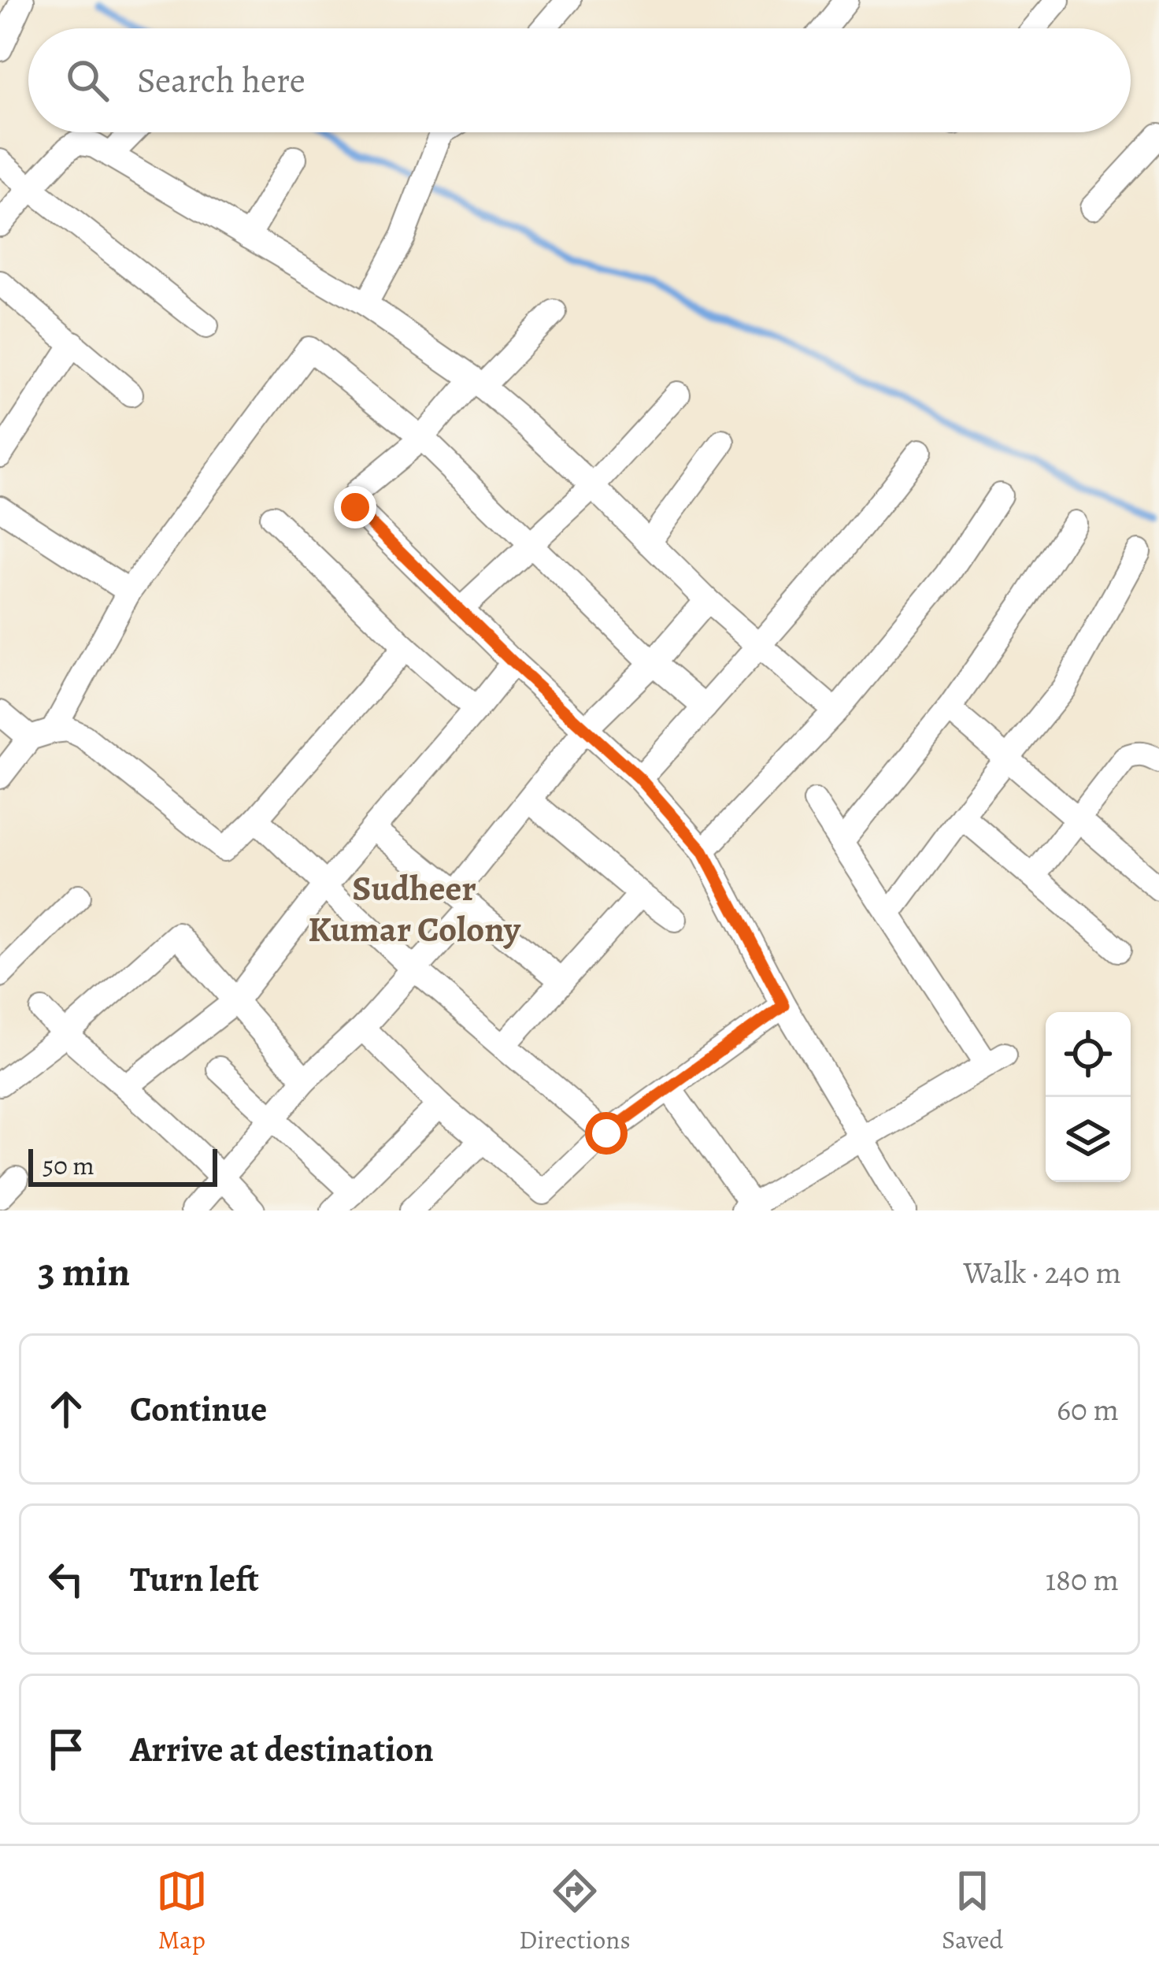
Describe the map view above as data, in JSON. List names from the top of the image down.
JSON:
{
  "districts": ["Sudheer Kumar Colony"],
  "scale_bar": "50 m",
  "page": {
    "search": "Search here",
    "scale": "50 m",
    "heading": ["3 min", "Walk · 240 m"],
    "list": [
      ["Continue", "60 m"],
      ["Turn left", "180 m"],
      "Arrive at destination"
    ],
    "nav": ["Map", "Directions", "Saved"]
  }
}
